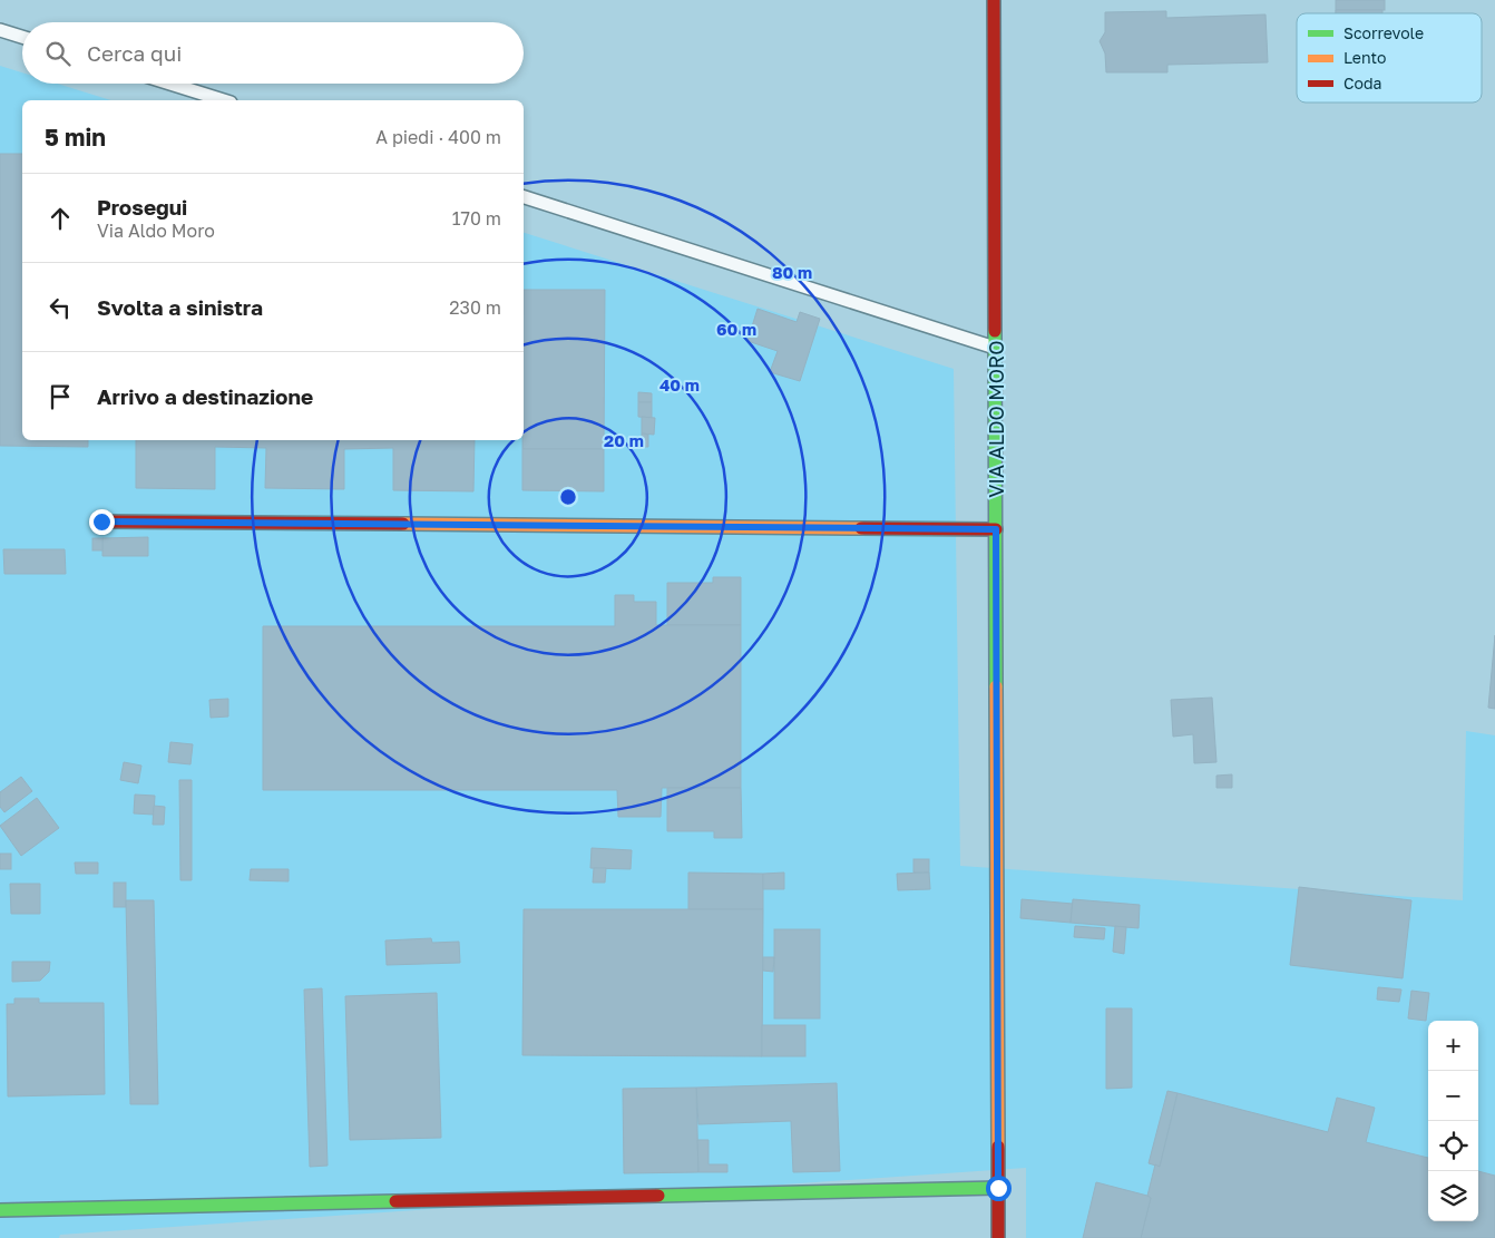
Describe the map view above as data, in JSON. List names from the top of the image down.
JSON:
{
  "streets": {
    "street": ["VIA ALDO MORO"]
  },
  "legend": ["Scorrevole", "Lento", "Coda"],
  "page": {
    "search": "Cerca qui",
    "heading": ["5 min", "A piedi · 400 m"],
    "list": [
      ["Prosegui", "Via Aldo Moro", "170 m"],
      ["Svolta a sinistra", "230 m"],
      "Arrivo a destinazione"
    ],
    "map_buttons": ["+", "−"]
  },
  "rings": [
    "80 m",
    "60 m",
    "40 m",
    "20 m"
  ]
}
